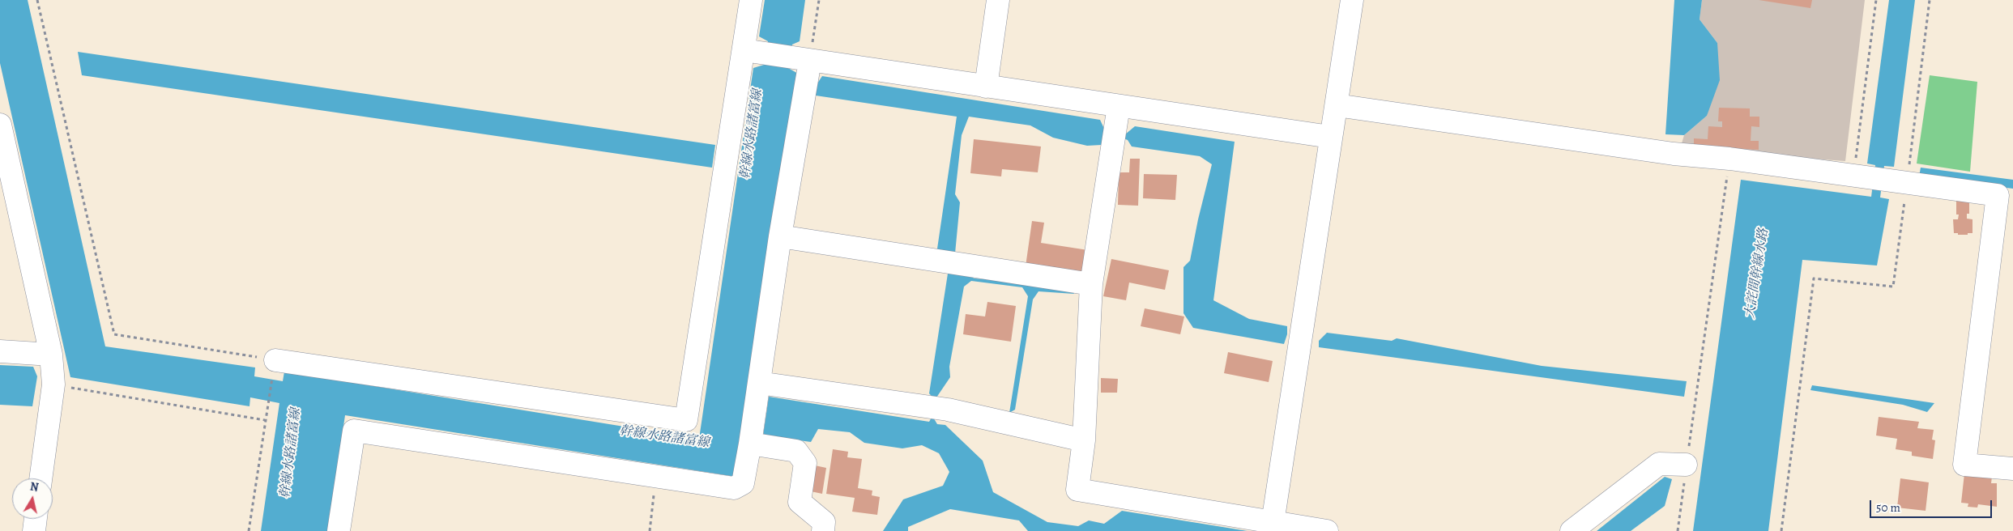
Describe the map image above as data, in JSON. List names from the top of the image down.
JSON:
{
  "water": ["幹線水路諸富線", "大詫間幹線水路"],
  "scale_bar": "50 m",
  "north": "top"
}
